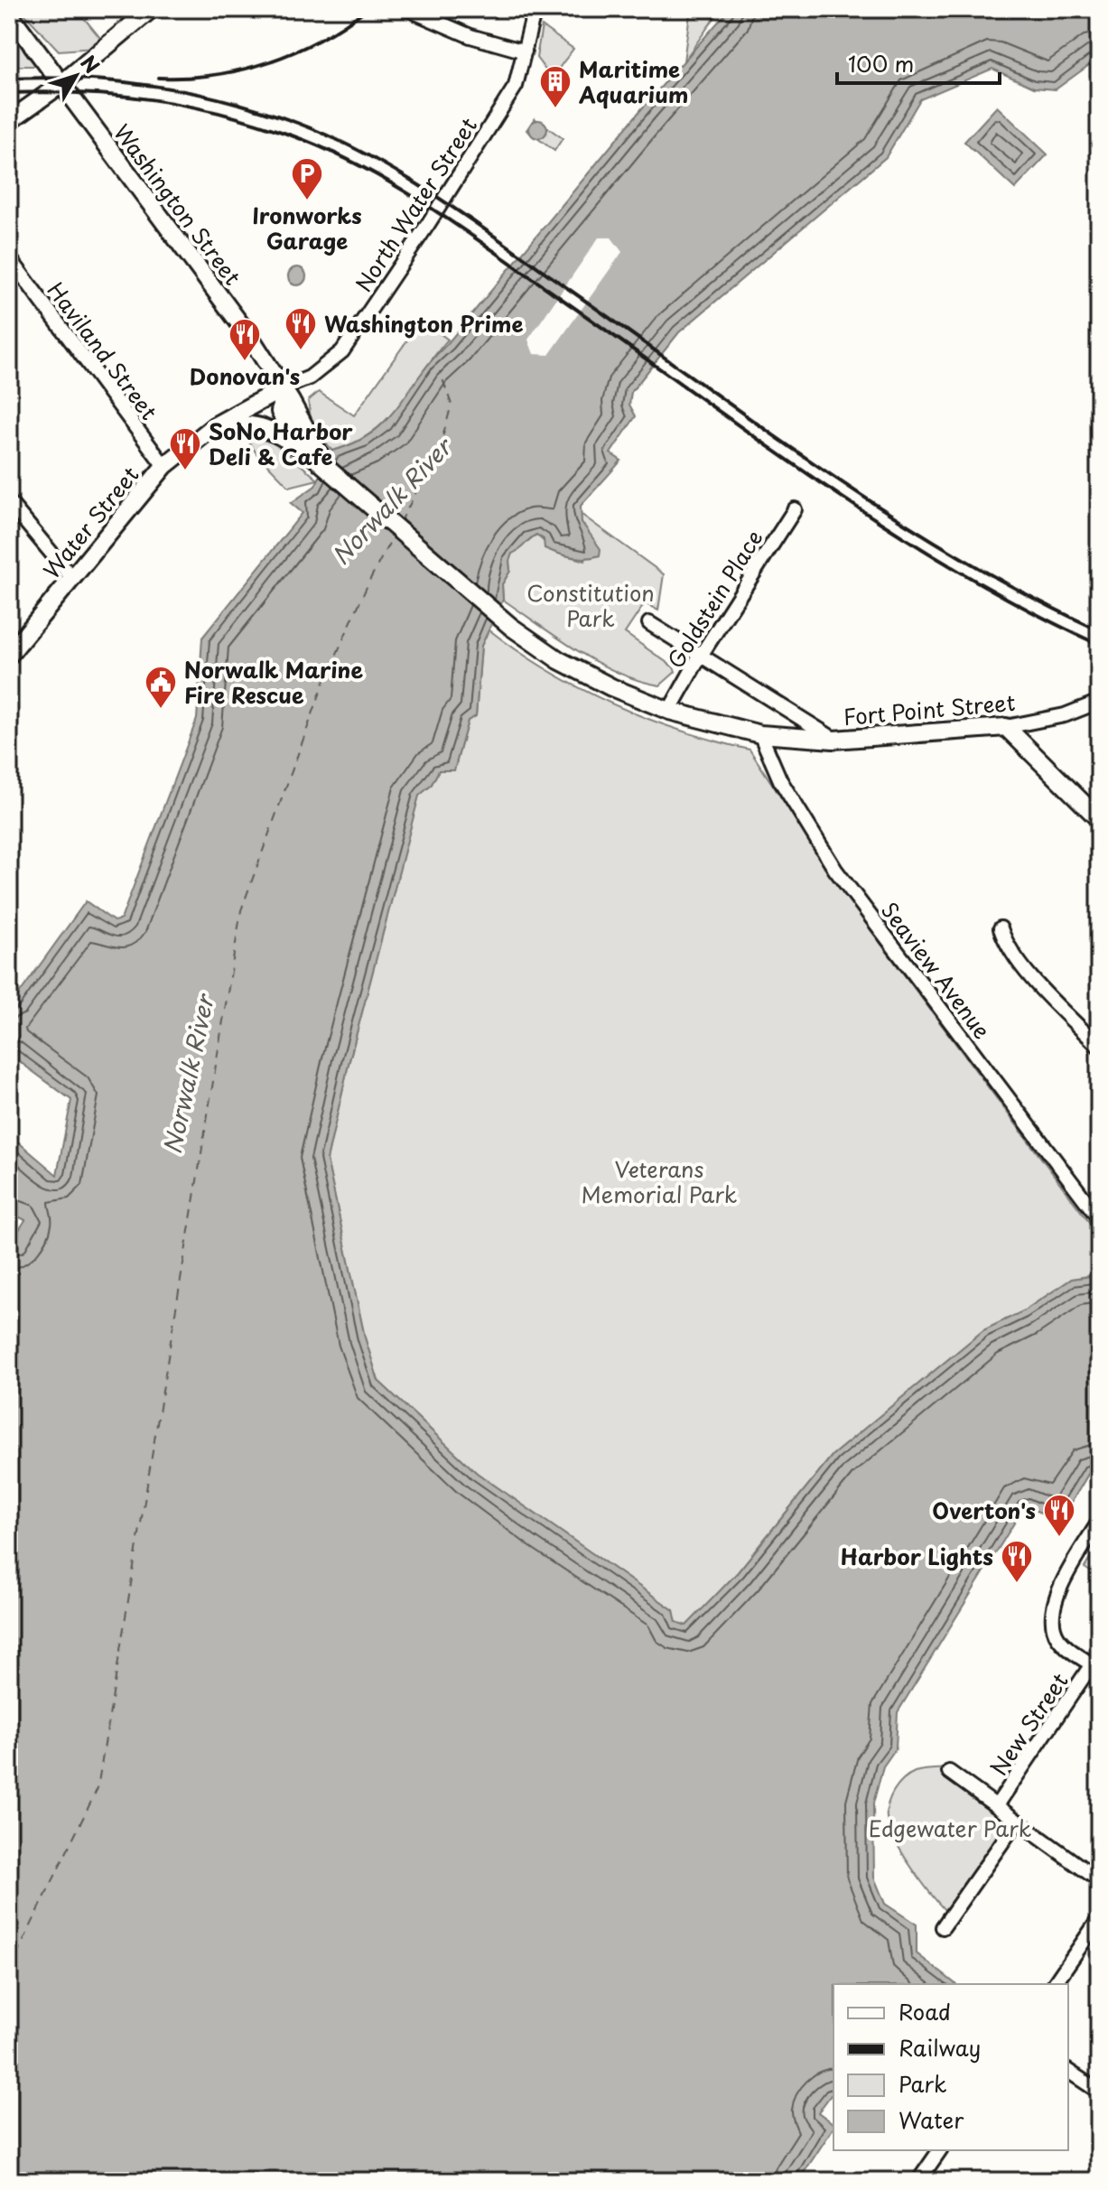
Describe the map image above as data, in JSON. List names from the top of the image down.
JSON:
{
  "streets": {
    "main road": ["Washington Street", "Water Street", "Fort Point Street"],
    "street": [
      "North Water Street",
      "Haviland Street",
      "Goldstein Place",
      "Seaview Avenue",
      "New Street"
    ]
  },
  "crossings": [
    ["Washington Street", "North Water Street"],
    ["Washington Street", "Water Street"],
    ["Washington Street", "Fort Point Street"],
    ["North Water Street", "Water Street"],
    ["Haviland Street", "Water Street"],
    ["Goldstein Place", "Fort Point Street"],
    ["Fort Point Street", "Seaview Avenue"]
  ],
  "water": ["Norwalk River"],
  "parks": ["Constitution Park", "Veterans Memorial Park", "Edgewater Park"],
  "places": {
    "building": ["Maritime Aquarium"],
    "parking": ["Ironworks Garage"],
    "restaurant": [
      "Washington Prime",
      "Donovan's",
      "SoNo Harbor Deli & Cafe",
      "Overton's",
      "Harbor Lights"
    ],
    "public building": ["Norwalk Marine Fire Rescue"]
  },
  "legend": [
    "Road",
    "Railway",
    "Park",
    "Water"
  ],
  "scale_bar": "100 m",
  "north": "top right"
}
